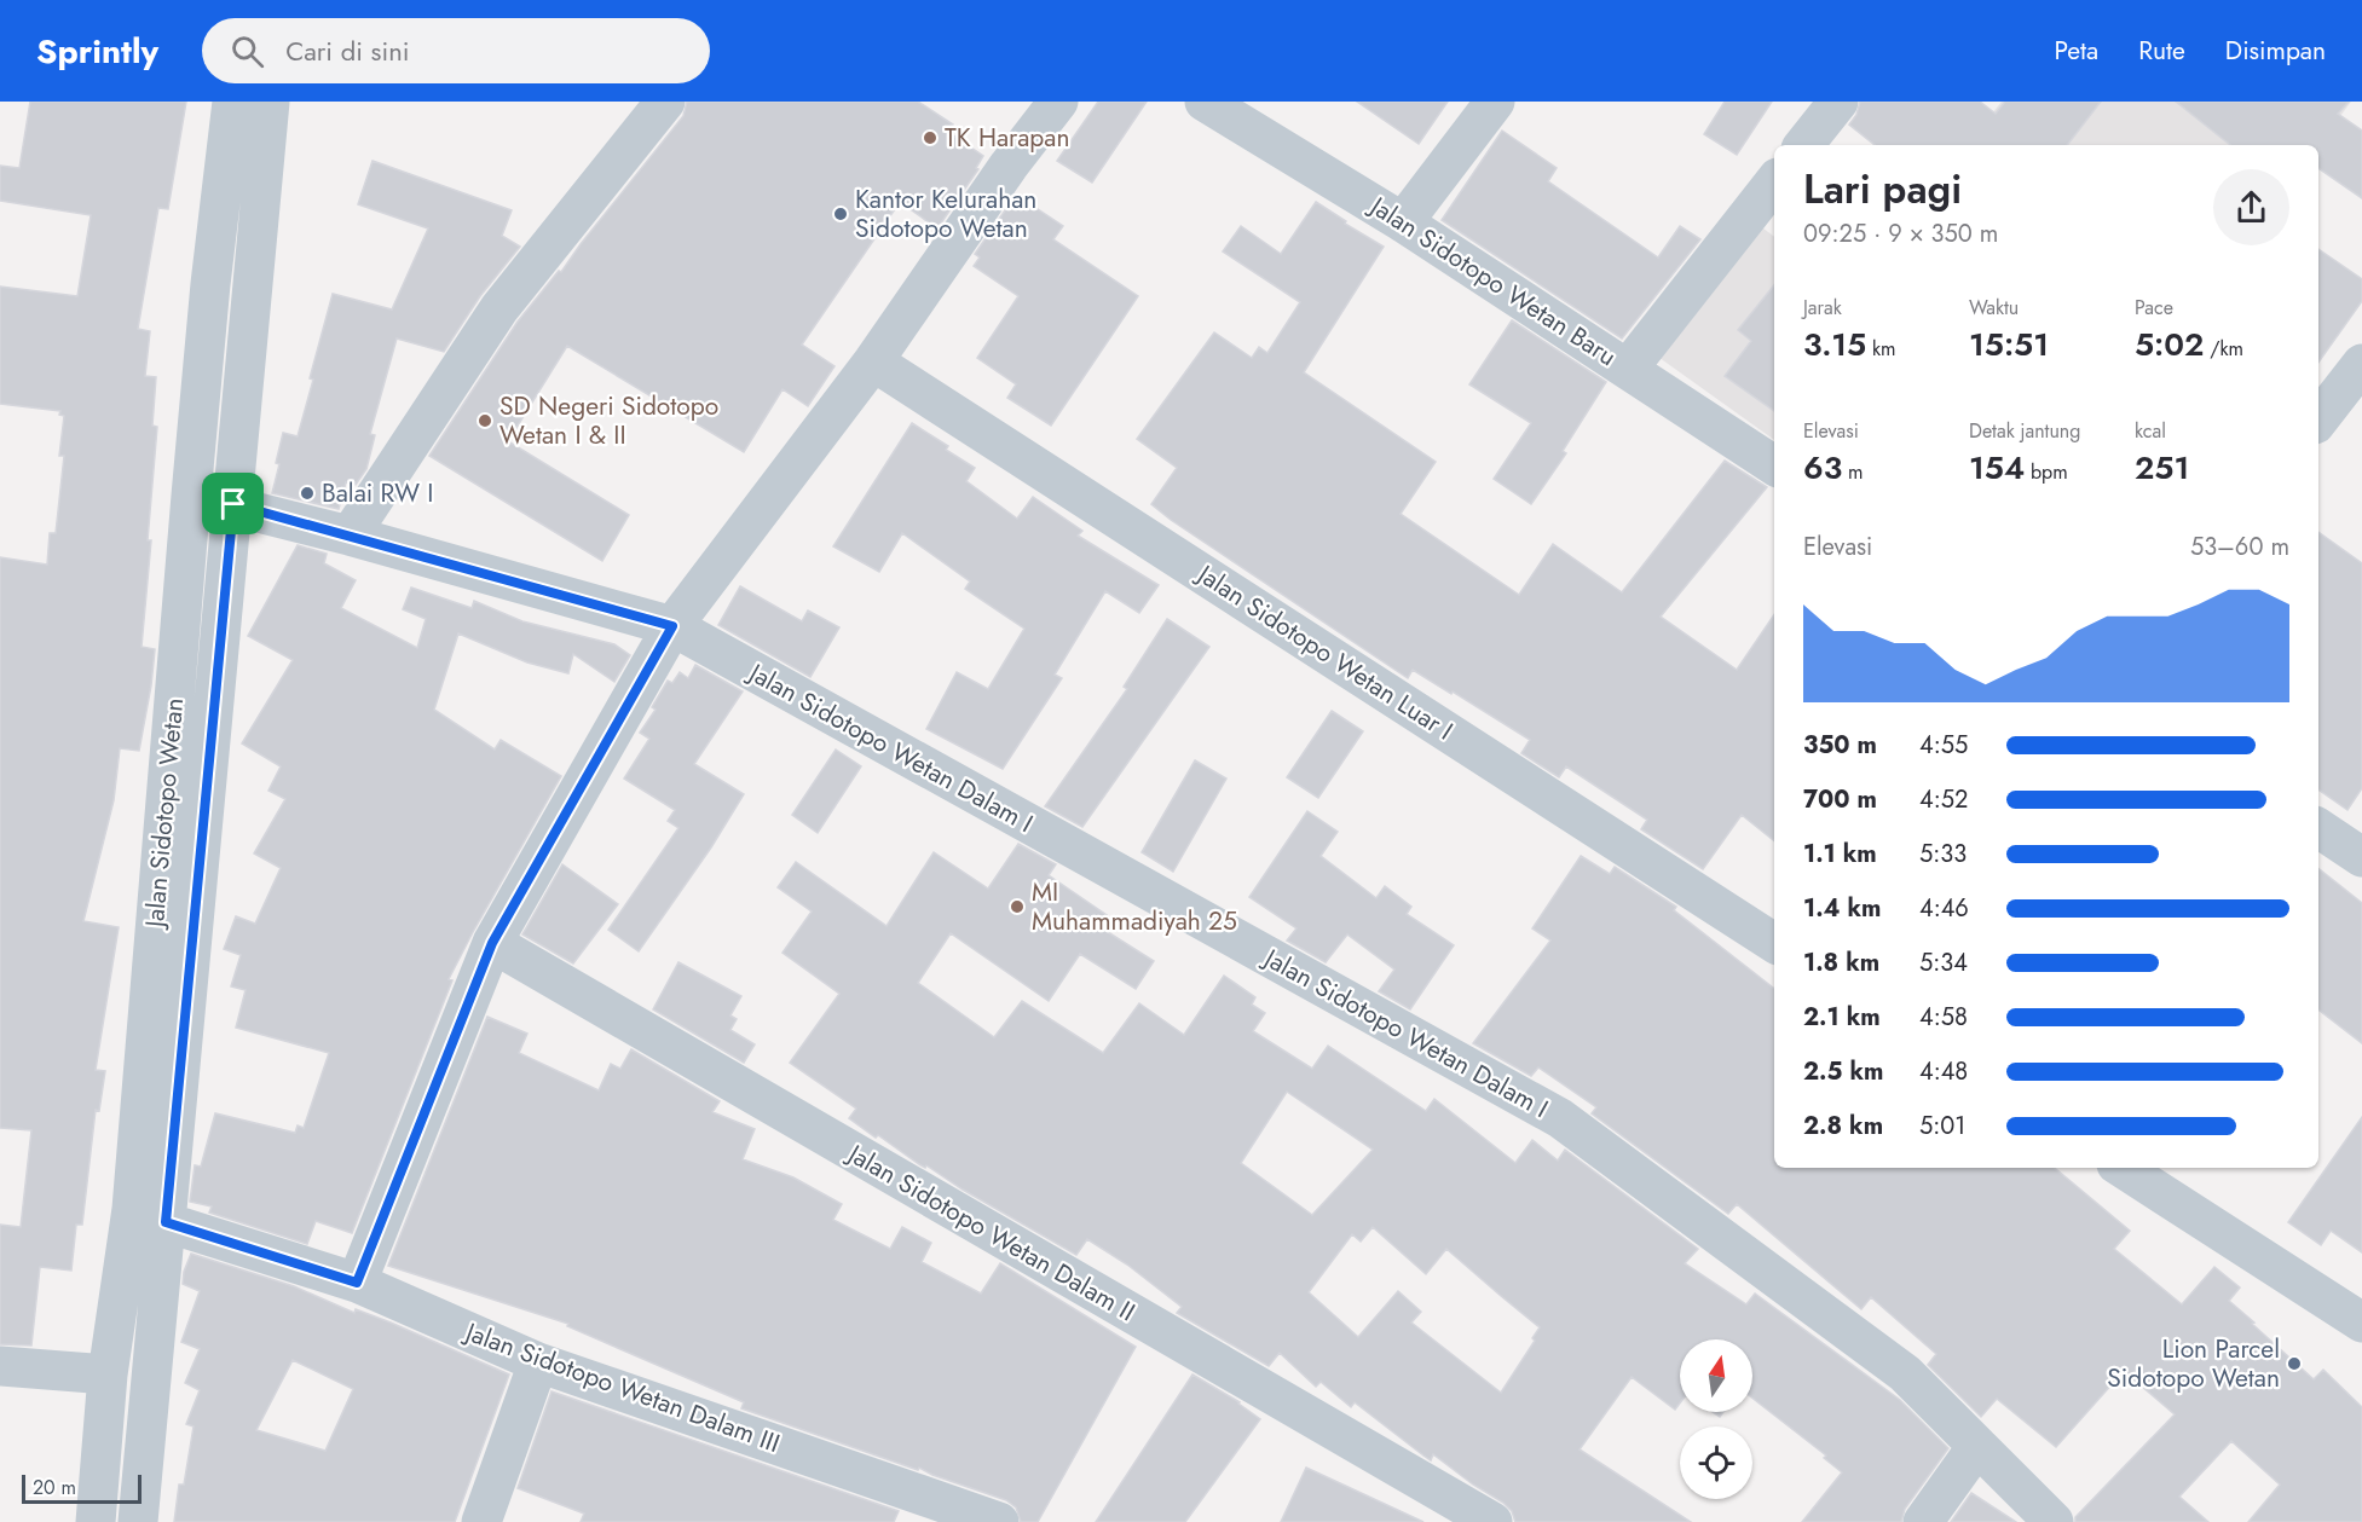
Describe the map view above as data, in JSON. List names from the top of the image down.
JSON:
{
  "streets": {
    "street": [
      "Jalan Sidotopo Wetan Baru",
      "Jalan Sidotopo Wetan Luar I",
      "Jalan Sidotopo Wetan Dalam I",
      "Jalan Sidotopo Wetan",
      "Jalan Sidotopo Wetan Dalam II",
      "Jalan Sidotopo Wetan Dalam III"
    ]
  },
  "crossings": [
    ["Jalan Sidotopo Wetan Dalam I", "Jalan Sidotopo Wetan"],
    ["Jalan Sidotopo Wetan", "Jalan Sidotopo Wetan Dalam III"]
  ],
  "places": [
    "TK Harapan",
    "Kantor Kelurahan Sidotopo Wetan",
    "SD Negeri Sidotopo Wetan I & II",
    "Balai RW I",
    "MI Muhammadiyah 25",
    "Lion Parcel Sidotopo Wetan"
  ],
  "scale_bar": "20 m",
  "north": "top",
  "page": {
    "header": "Sprintly",
    "search": "Cari di sini",
    "nav": ["Peta", "Rute", "Disimpan"],
    "heading": ["Lari pagi", "09:25 · 9 × 350 m"],
    "stats": [
      ["Jarak", "3.15 km"],
      ["Waktu", "15:51"],
      ["Pace", "5:02 /km"],
      ["Elevasi", "63 m"],
      ["Detak jantung", "154 bpm"],
      ["kcal", "251"]
    ],
    "chart": ["Elevasi", "53–60 m"],
    "list": [
      {
        "name": "350 m",
        "note": "4:55"
      },
      {
        "name": "700 m",
        "note": "4:52"
      },
      {
        "name": "1.1 km",
        "note": "5:33"
      },
      {
        "name": "1.4 km",
        "note": "4:46"
      },
      {
        "name": "1.8 km",
        "note": "5:34"
      },
      {
        "name": "2.1 km",
        "note": "4:58"
      },
      {
        "name": "2.5 km",
        "note": "4:48"
      },
      {
        "name": "2.8 km",
        "note": "5:01"
      }
    ],
    "scale": "20 m"
  }
}
